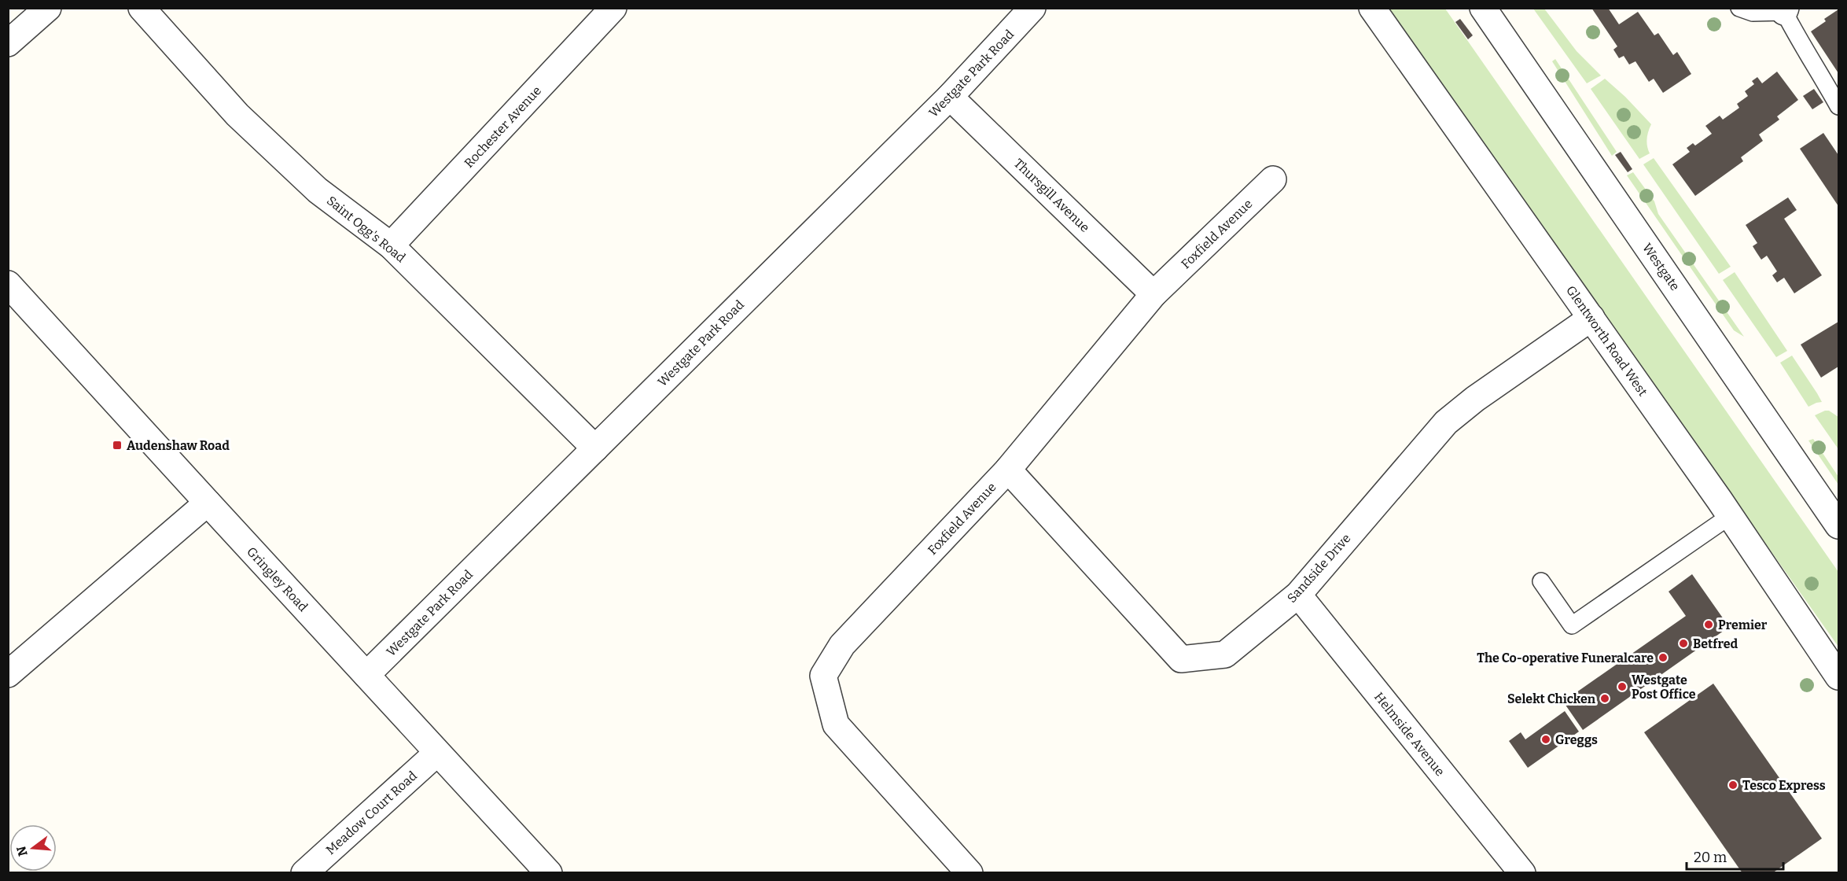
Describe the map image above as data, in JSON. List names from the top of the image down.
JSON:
{
  "streets": {
    "street": [
      "Westgate Park Road",
      "Rochester Avenue",
      "Thursgill Avenue",
      "Saint Ogg's Road",
      "Foxfield Avenue",
      "Westgate",
      "Glentworth Road West",
      "Sandside Drive",
      "Gringley Road",
      "Helmside Avenue",
      "Meadow Court Road"
    ]
  },
  "crossings": [
    ["Westgate Park Road", "Thursgill Avenue"],
    ["Westgate Park Road", "Saint Ogg's Road"],
    ["Westgate Park Road", "Gringley Road"],
    ["Rochester Avenue", "Saint Ogg's Road"],
    ["Thursgill Avenue", "Foxfield Avenue"],
    ["Foxfield Avenue", "Sandside Drive"],
    ["Glentworth Road West", "Sandside Drive"],
    ["Sandside Drive", "Helmside Avenue"],
    ["Gringley Road", "Meadow Court Road"]
  ],
  "places": {
    "transit": ["Audenshaw Road"],
    "other": [
      "Premier",
      "Betfred",
      "The Co-operative Funeralcare",
      "Westgate Post Office",
      "Selekt Chicken",
      "Greggs",
      "Tesco Express"
    ]
  },
  "scale_bar": "20 m",
  "north": "left"
}
